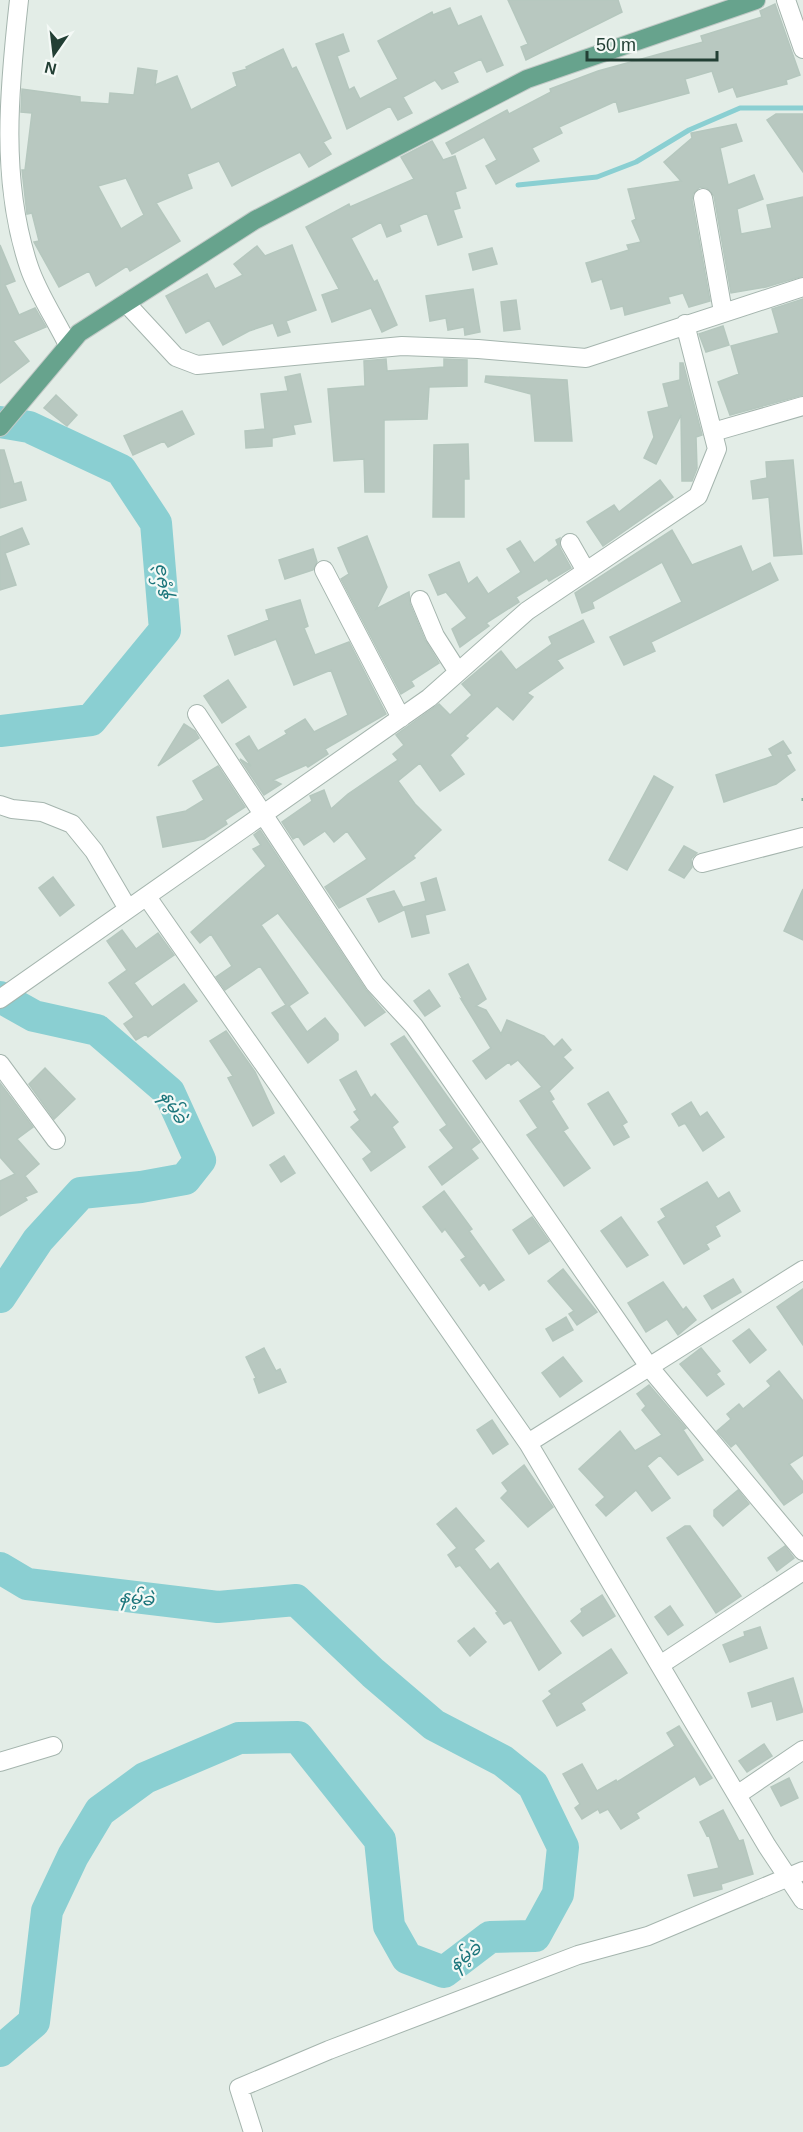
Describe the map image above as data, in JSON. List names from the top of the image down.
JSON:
{
  "water": ["နမ့်ခဲ"],
  "scale_bar": "50 m",
  "north": "bottom"
}
